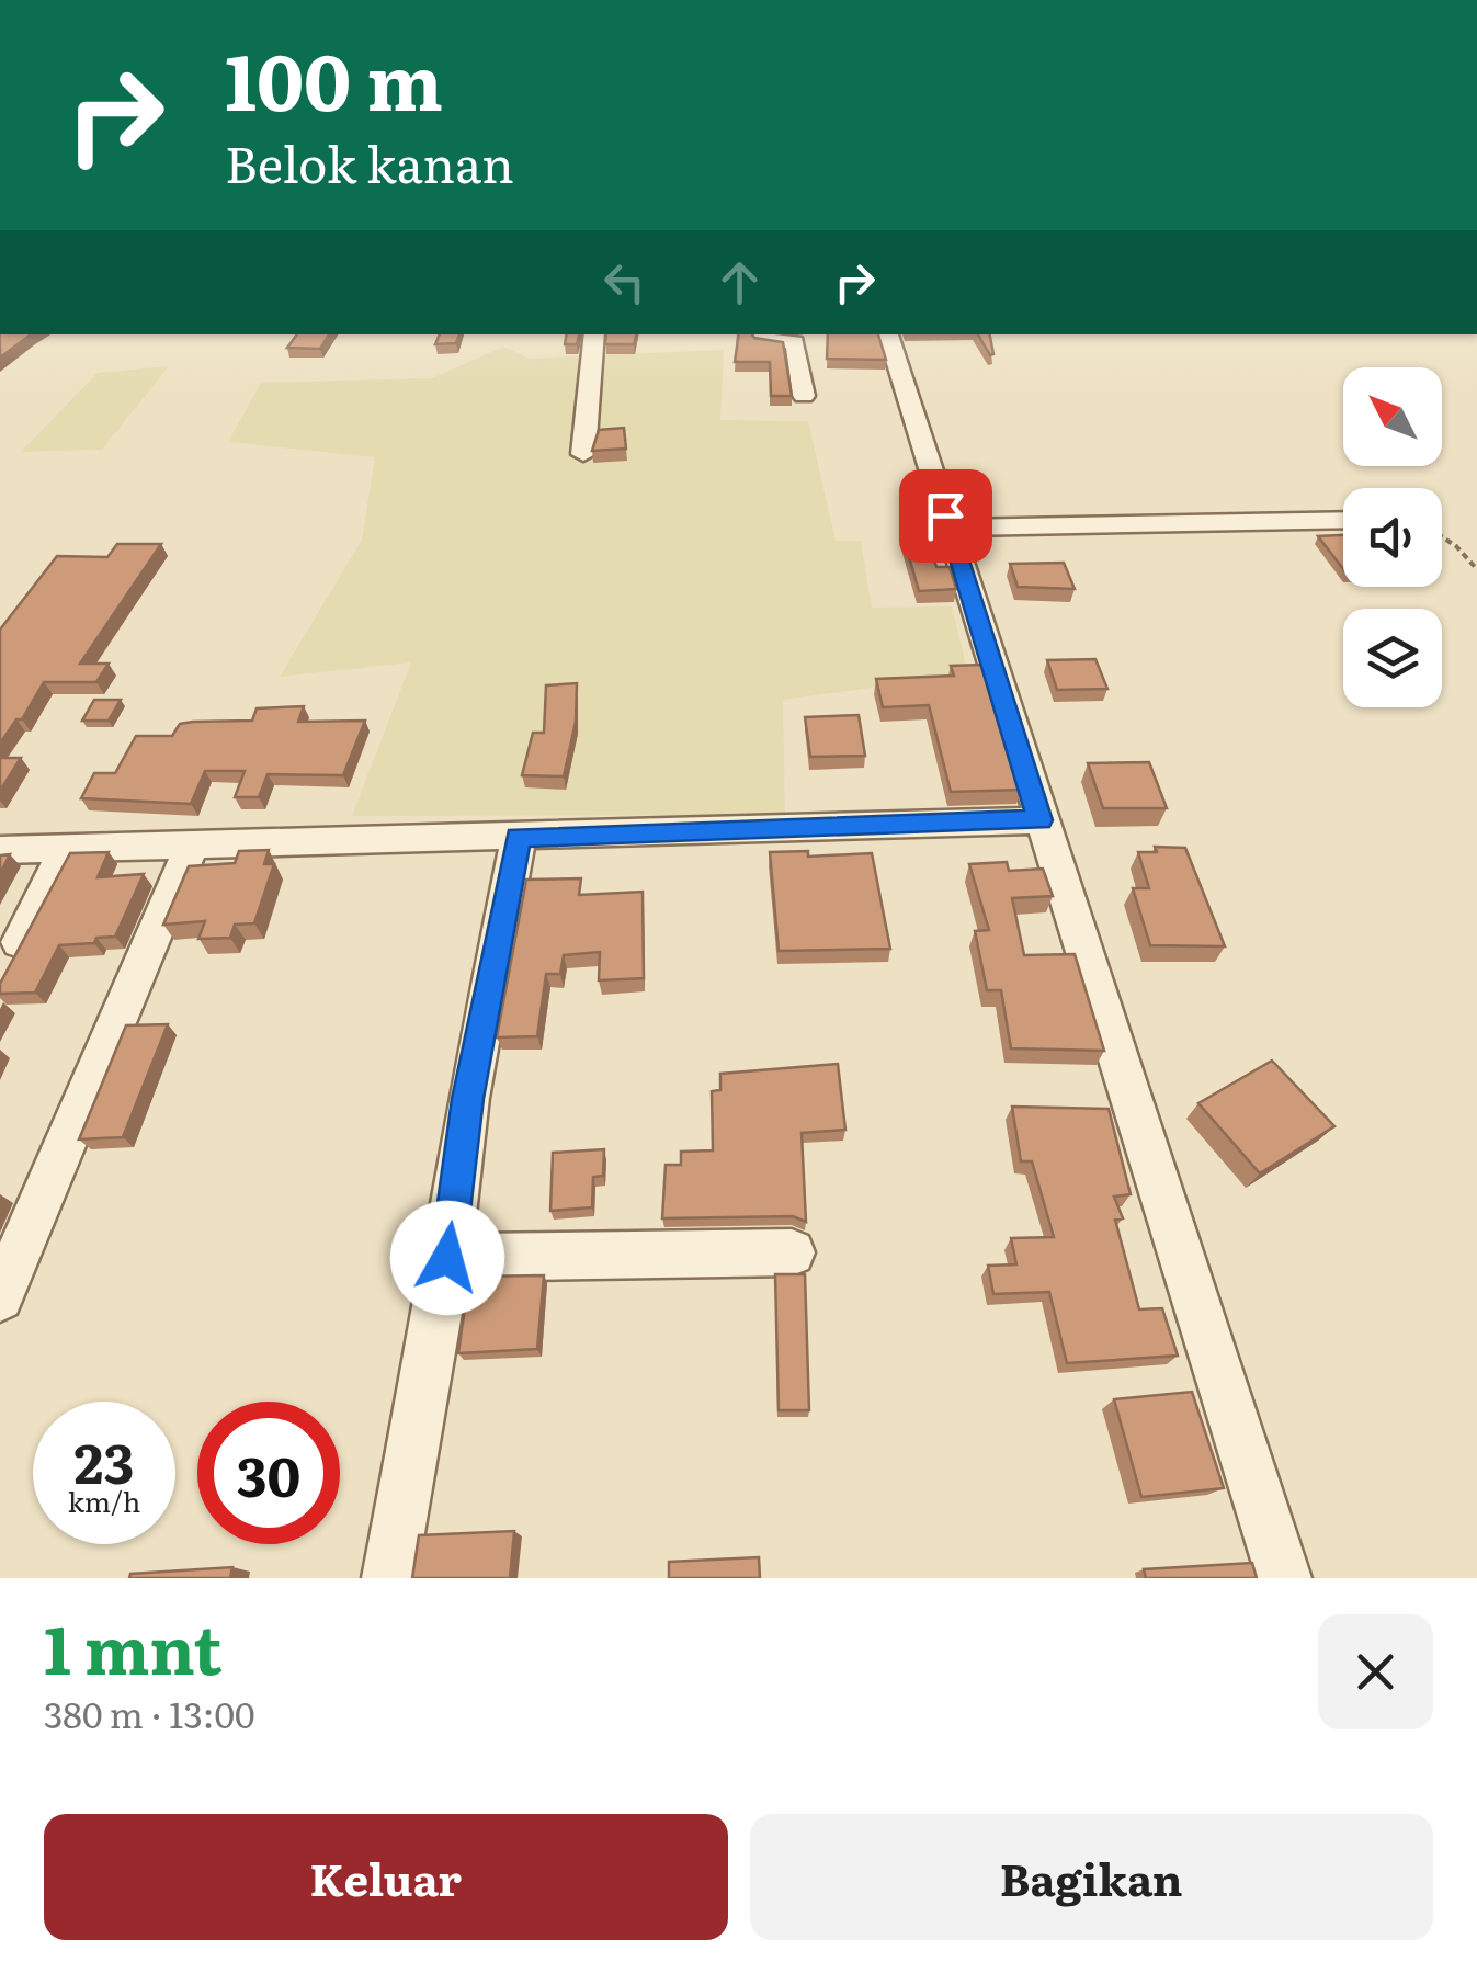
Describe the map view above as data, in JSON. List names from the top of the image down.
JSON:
{
  "north": "top left",
  "page": {
    "turn": ["100 m", "Belok kanan"],
    "speed": "23 km/h",
    "limit": "30",
    "heading": ["1 mnt", "380 m · 13:00"],
    "buttons": ["Keluar", "Bagikan"]
  }
}
